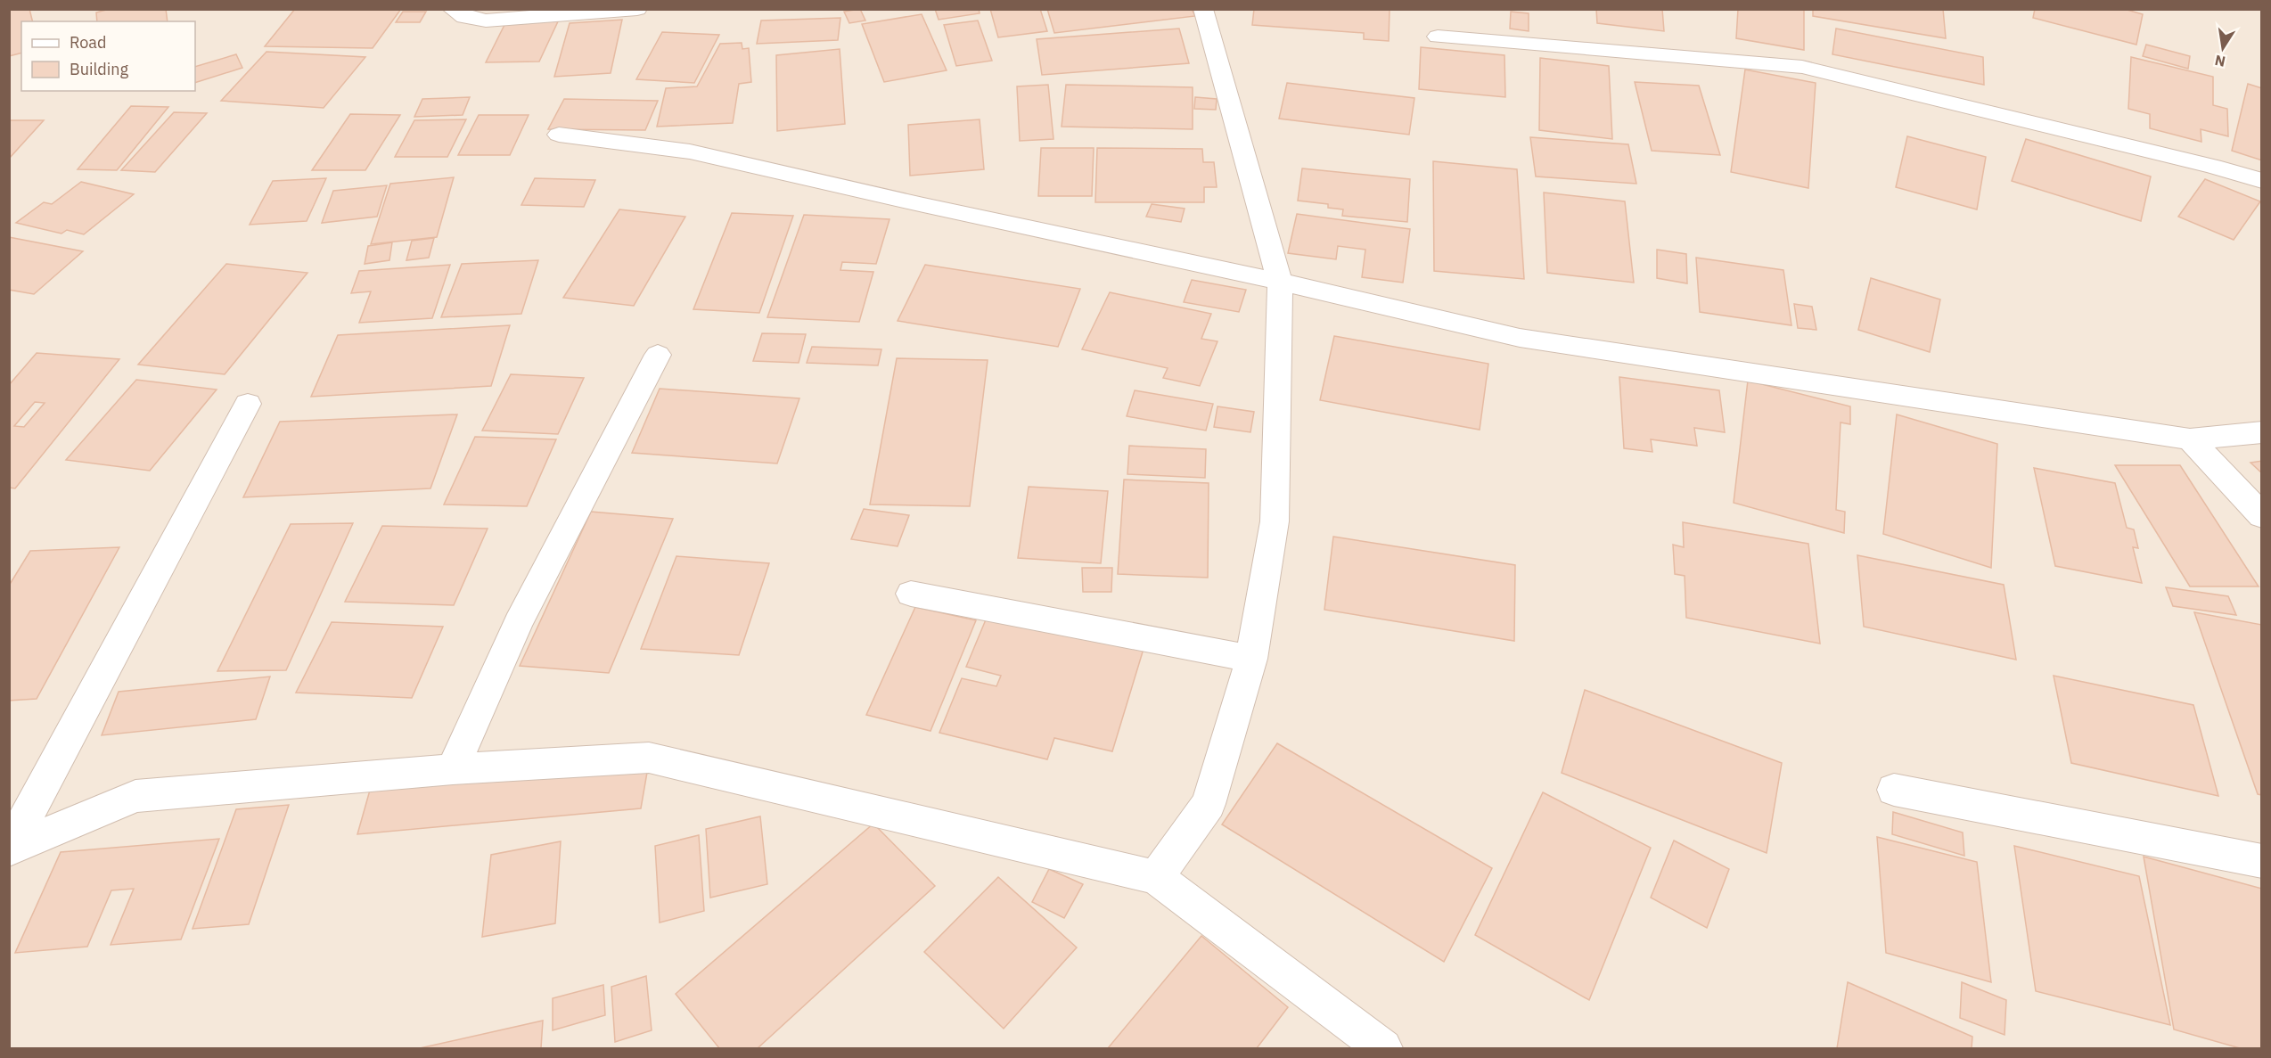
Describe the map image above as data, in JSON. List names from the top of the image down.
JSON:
{
  "legend": ["Road", "Building"],
  "north": "bottom"
}
